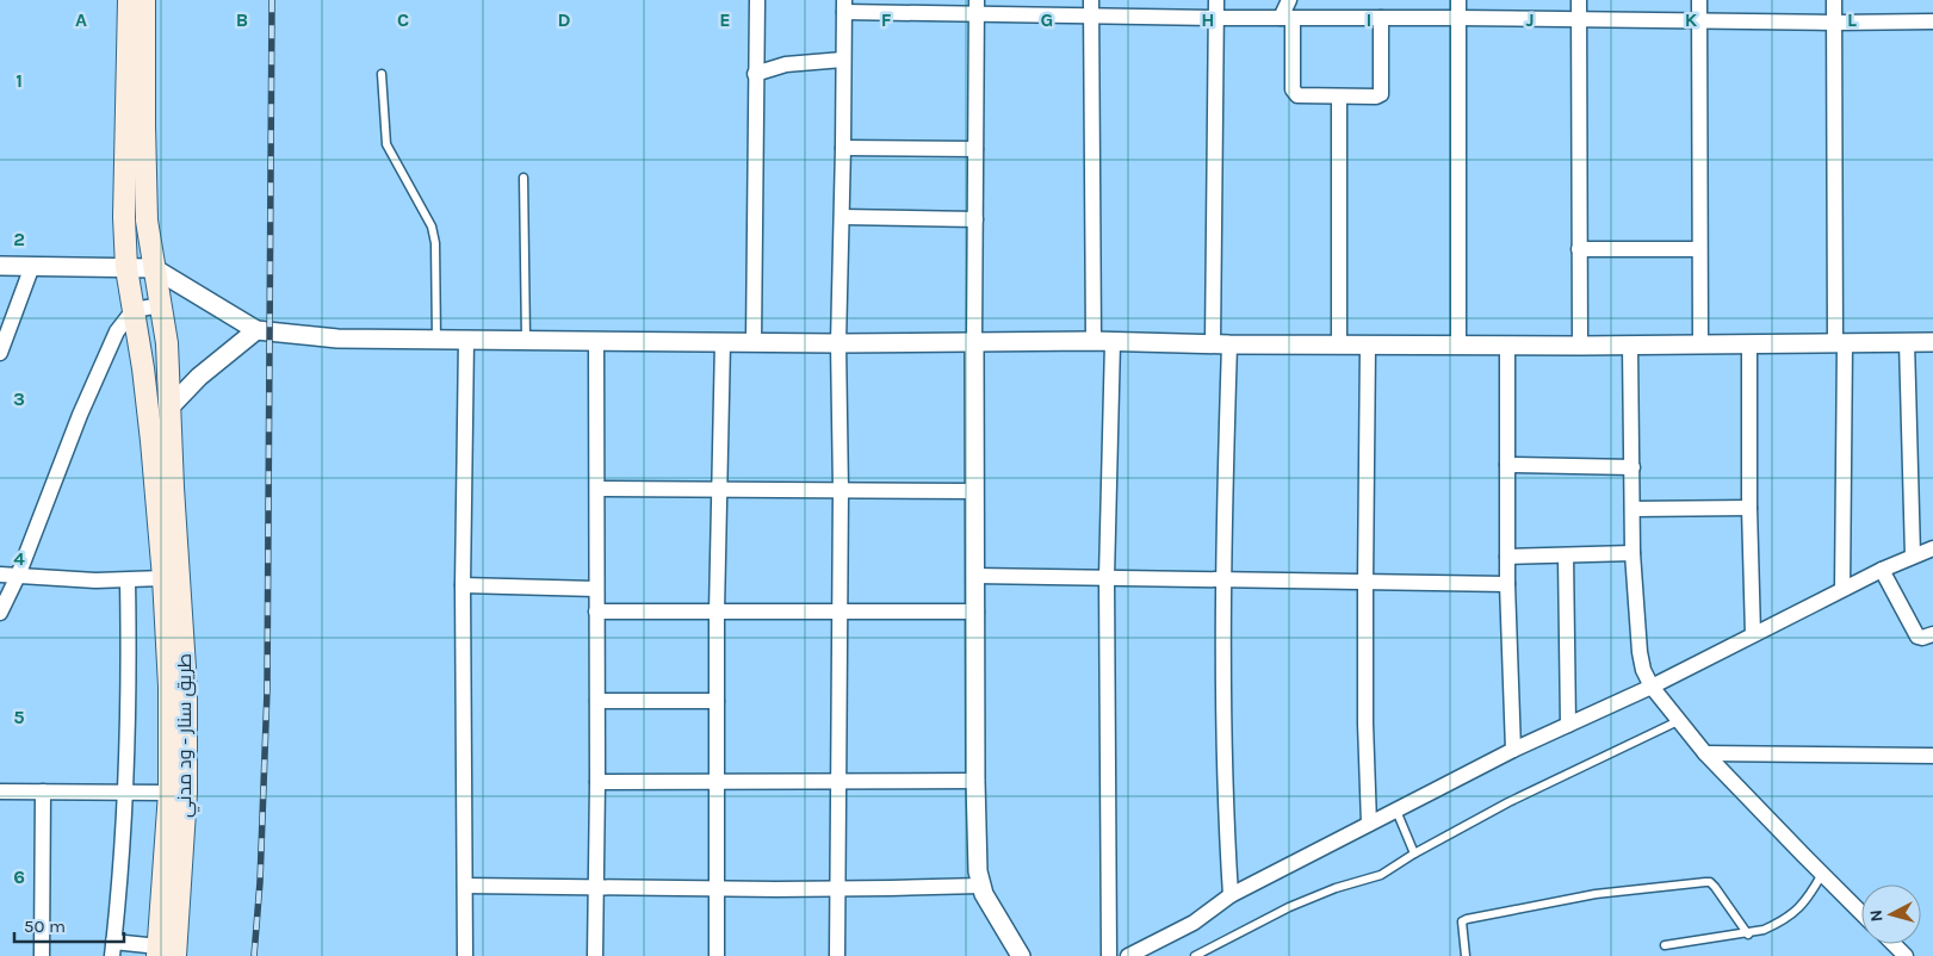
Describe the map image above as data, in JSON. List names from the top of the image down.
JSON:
{
  "streets": {
    "main road": ["طريق سنار - ود مدني"]
  },
  "scale_bar": "50 m",
  "north": "left",
  "grid": {
    "columns": [
      "A",
      "B",
      "C",
      "D",
      "E",
      "F",
      "G",
      "H",
      "I",
      "J",
      "K",
      "L"
    ],
    "rows": [
      "1",
      "2",
      "3",
      "4",
      "5",
      "6"
    ]
  }
}
